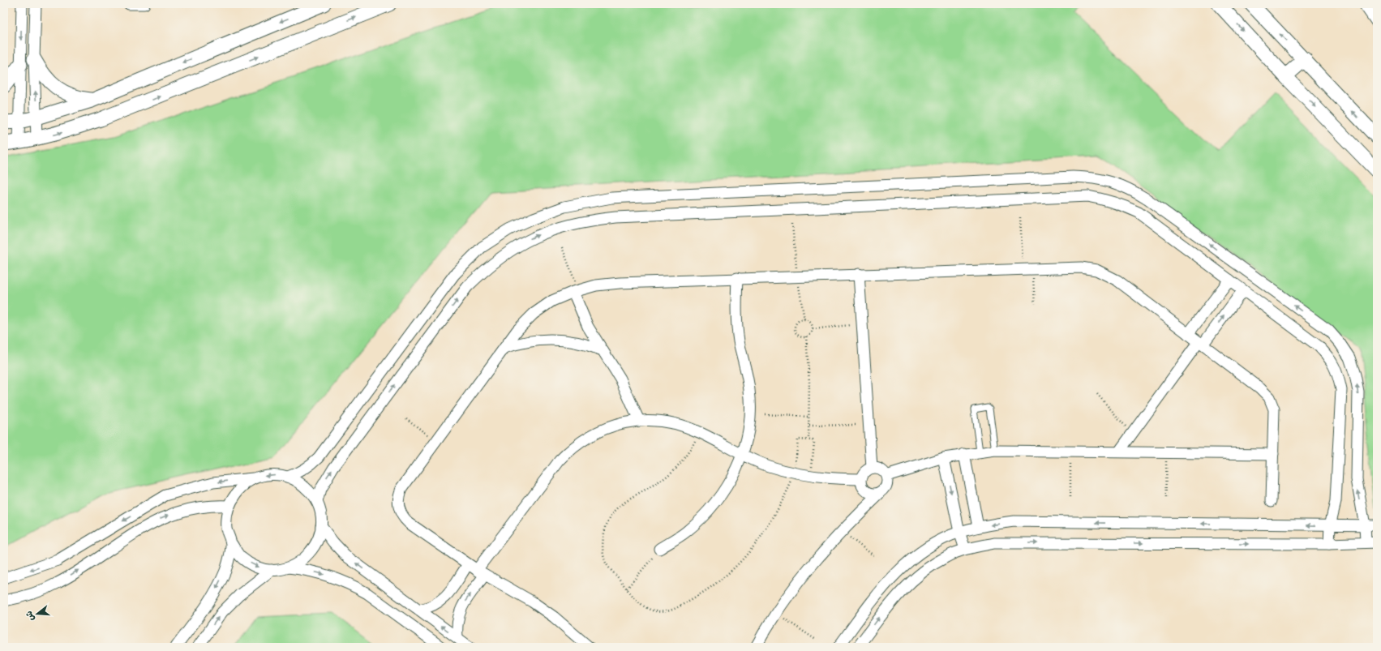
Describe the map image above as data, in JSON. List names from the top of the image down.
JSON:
{
  "north": "left"
}
